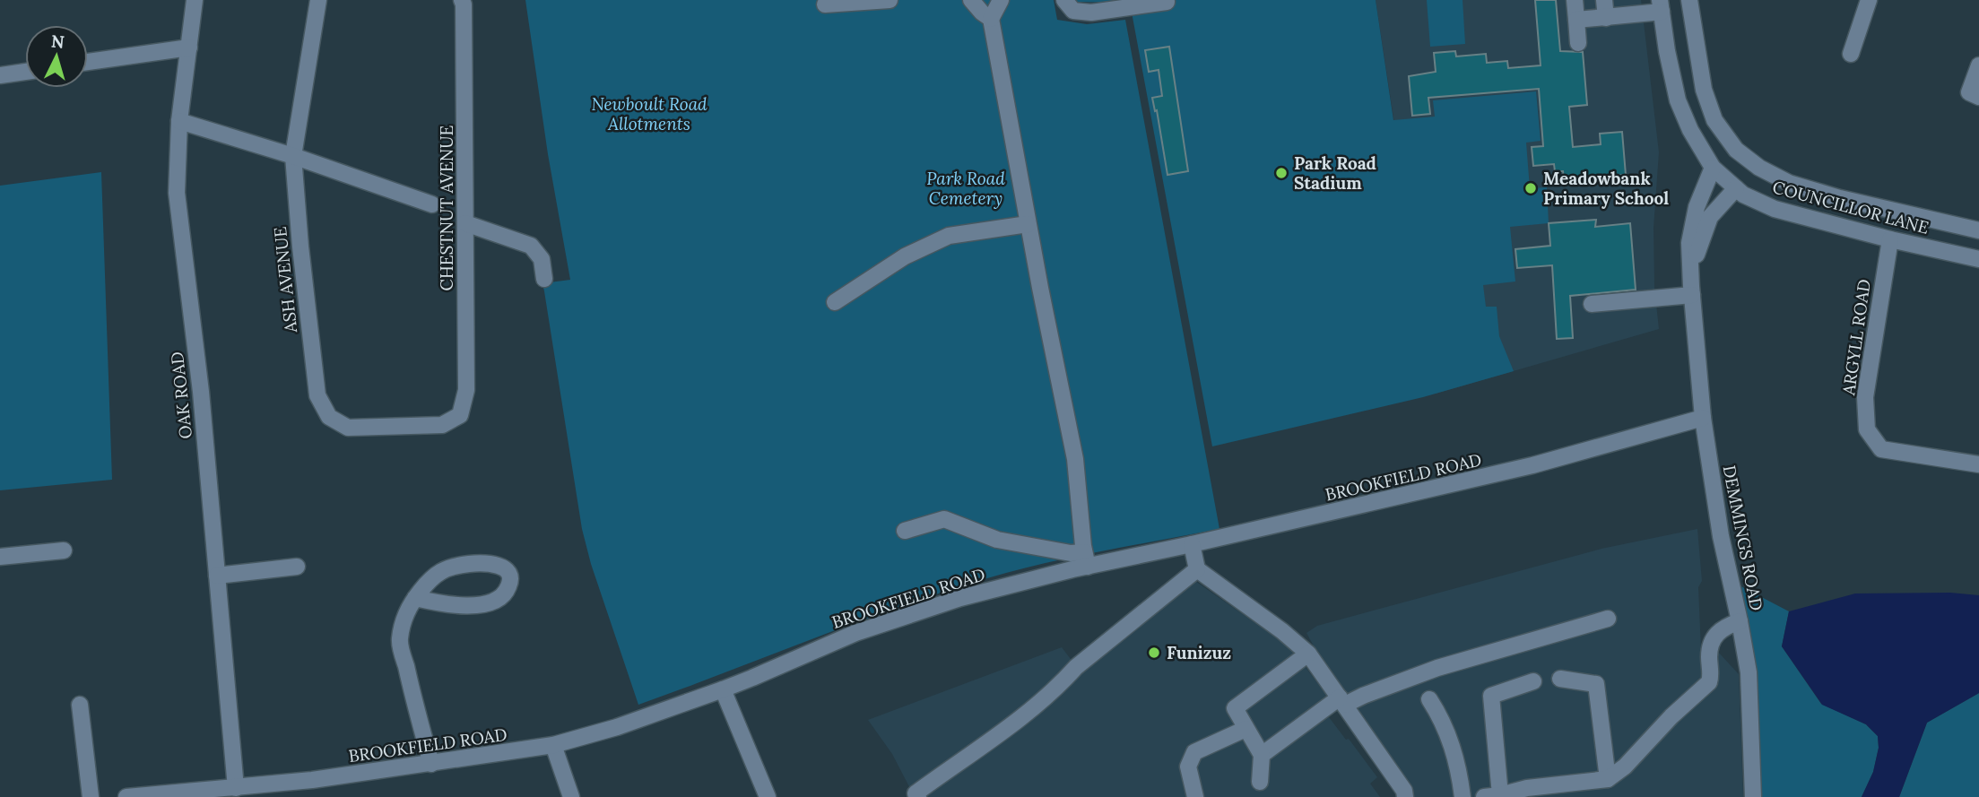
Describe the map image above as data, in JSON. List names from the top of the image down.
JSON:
{
  "streets": {
    "street": [
      "COUNCILLOR LANE",
      "CHESTNUT AVENUE",
      "ASH AVENUE",
      "ARGYLL ROAD",
      "OAK ROAD",
      "BROOKFIELD ROAD",
      "DEMMINGS ROAD"
    ]
  },
  "crossings": [
    ["COUNCILLOR LANE", "ARGYLL ROAD"],
    ["COUNCILLOR LANE", "DEMMINGS ROAD"],
    ["CHESTNUT AVENUE", "ASH AVENUE"],
    ["OAK ROAD", "BROOKFIELD ROAD"],
    ["BROOKFIELD ROAD", "DEMMINGS ROAD"]
  ],
  "parks": ["Newboult Road Allotments", "Park Road Cemetery"],
  "places": ["Park Road Stadium", "Meadowbank Primary School", "Funizuz"],
  "north": "top"
}
